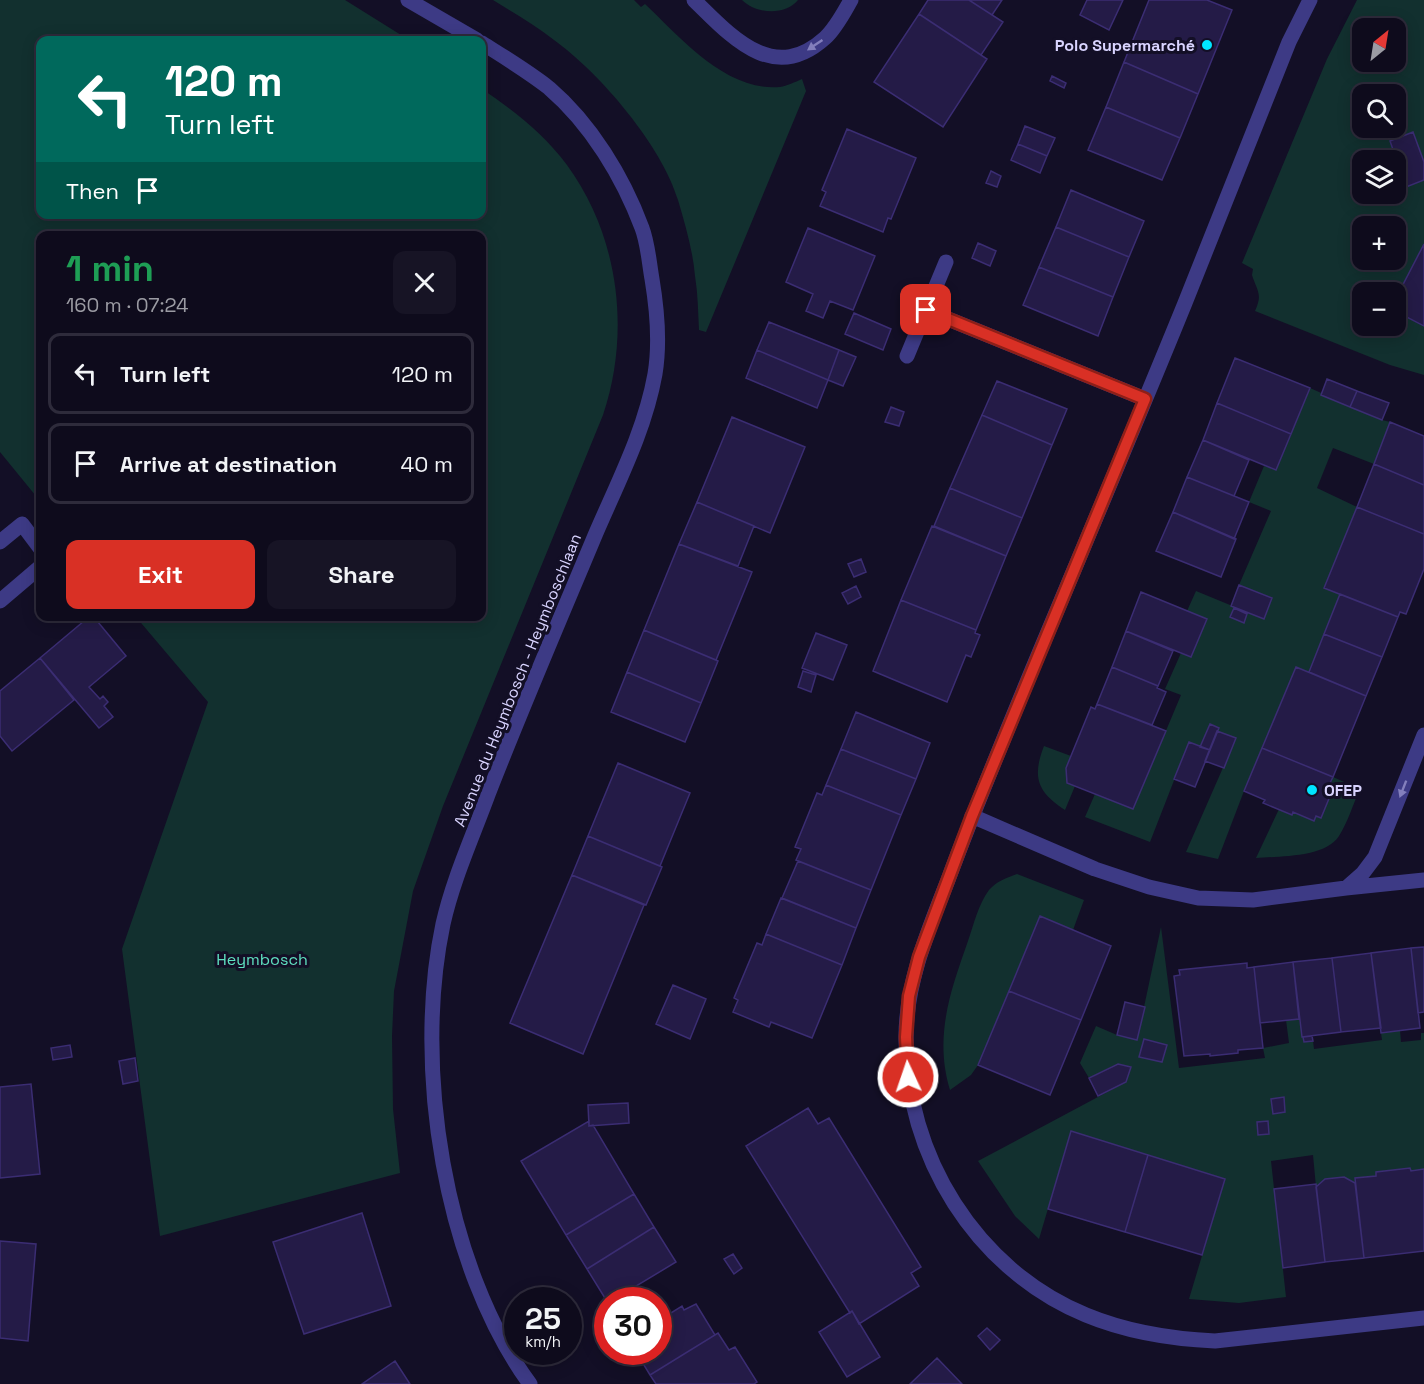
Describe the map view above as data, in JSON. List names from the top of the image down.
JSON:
{
  "streets": {
    "street": ["Avenue du Heymbosch - Heymboschlaan"]
  },
  "parks": ["Heymbosch"],
  "places": ["Polo Supermarché", "OFEP"],
  "north": "top right",
  "page": {
    "map_buttons": ["+", "−"],
    "turn": ["120 m", "Turn left"],
    "then": "Then",
    "heading": ["1 min", "160 m · 07:24"],
    "list": [
      {
        "name": "Turn left",
        "value": "120 m"
      },
      {
        "name": "Arrive at destination",
        "value": "40 m"
      }
    ],
    "buttons": ["Exit", "Share"],
    "speed": "25 km/h",
    "limit": "30"
  }
}
